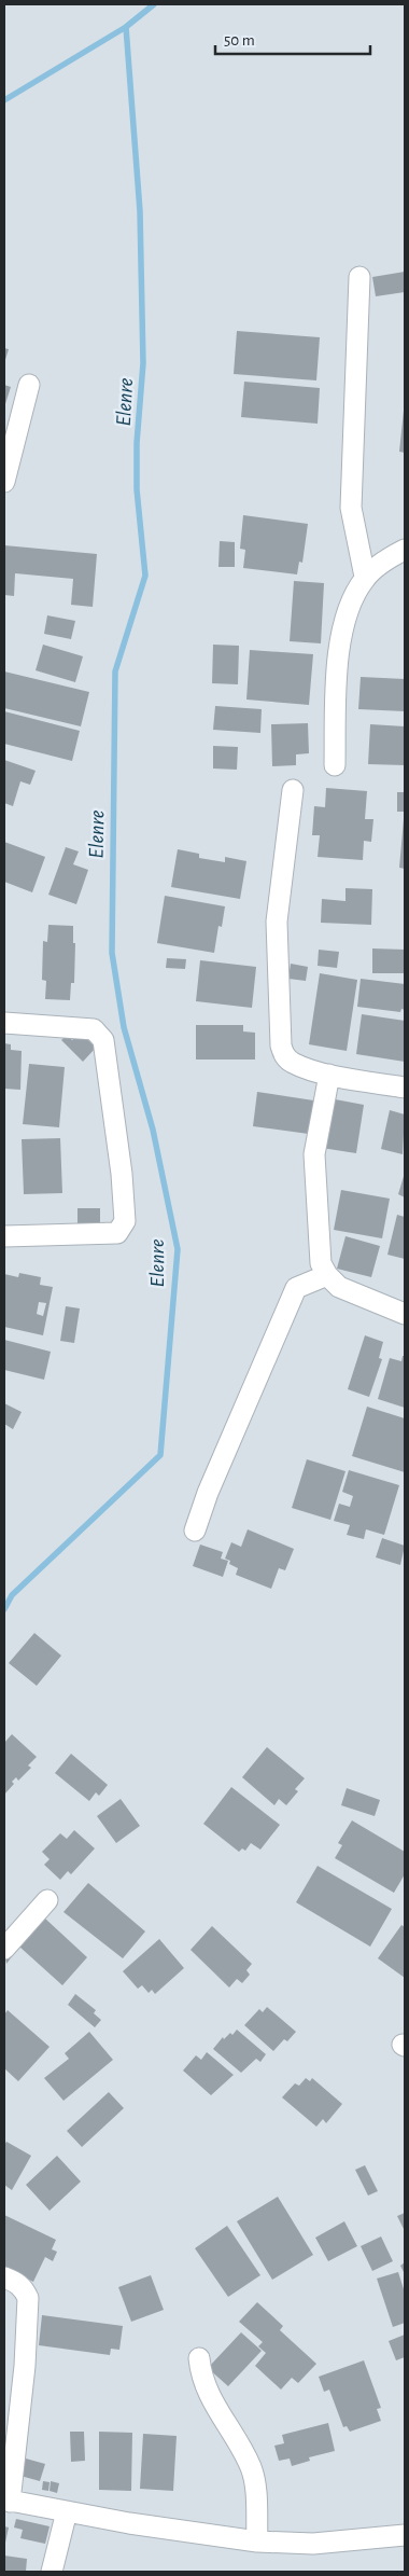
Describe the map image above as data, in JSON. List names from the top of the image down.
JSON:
{
  "water": ["Elenre"],
  "scale_bar": "50 m"
}
